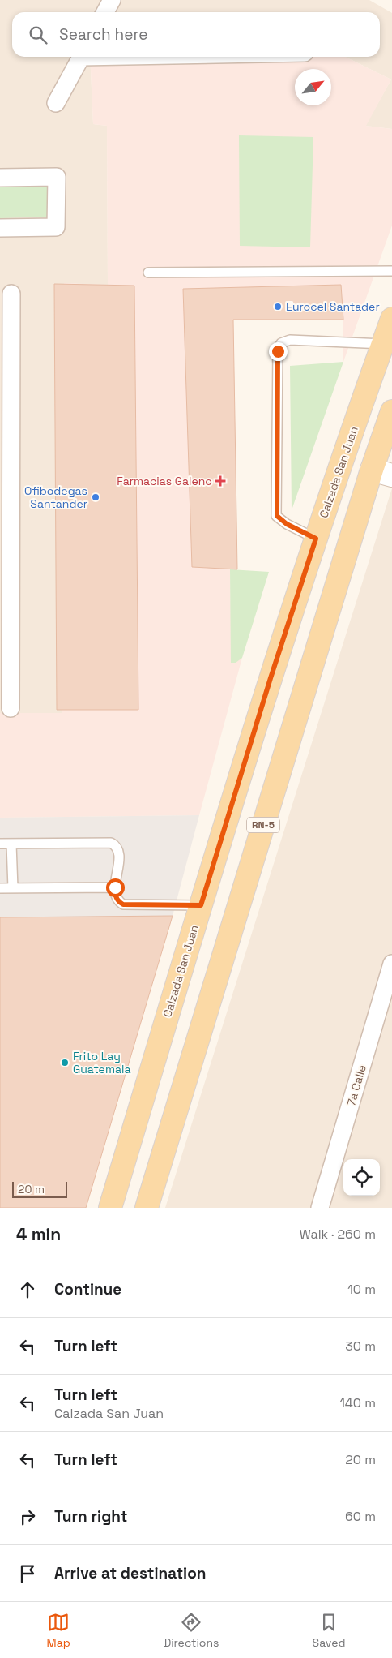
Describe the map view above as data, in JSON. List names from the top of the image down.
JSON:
{
  "streets": {
    "main road": ["Calzada San Juan", "RN-5"],
    "street": ["7a Calle"]
  },
  "places": {
    "other": ["Eurocel Santader", "Ofibodegas Santander", "Frito Lay Guatemala"],
    "health": ["Farmacias Galeno"]
  },
  "scale_bar": "20 m",
  "north": "top right",
  "page": {
    "search": "Search here",
    "scale": "20 m",
    "heading": ["4 min", "Walk · 260 m"],
    "list": [
      ["Continue", "10 m"],
      ["Turn left", "30 m"],
      ["Turn left", "Calzada San Juan", "140 m"],
      ["Turn left", "20 m"],
      ["Turn right", "60 m"],
      "Arrive at destination"
    ],
    "nav": ["Map", "Directions", "Saved"]
  }
}
